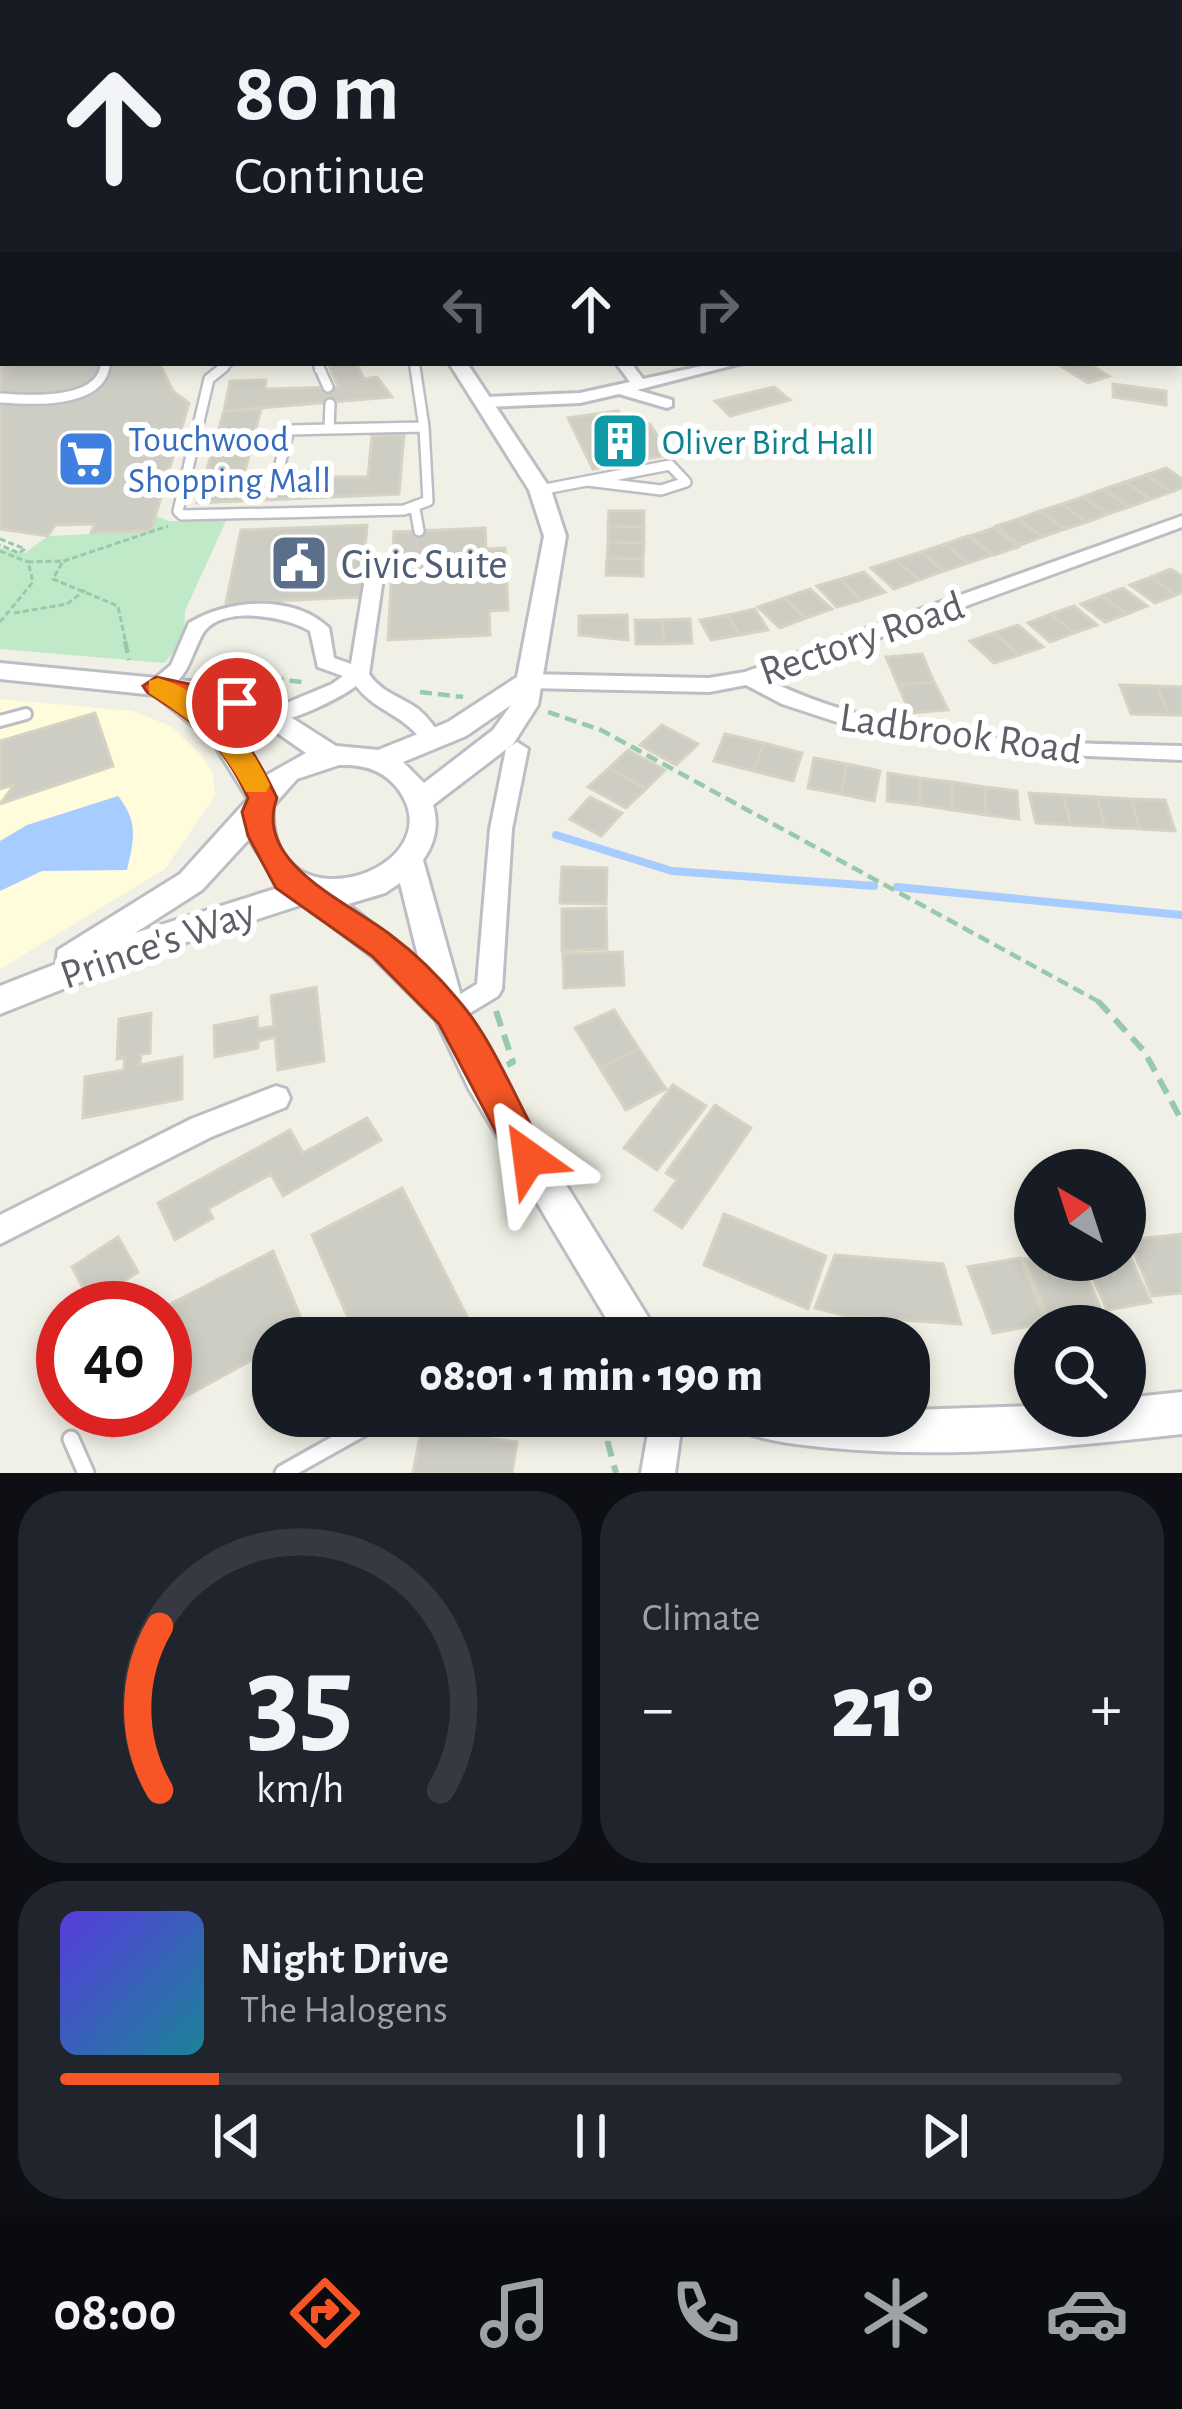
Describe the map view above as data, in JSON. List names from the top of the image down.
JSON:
{
  "streets": {
    "street": ["Rectory Road", "Ladbrook Road", "Prince's Way"]
  },
  "crossings": [
    ["Rectory Road", "Ladbrook Road"]
  ],
  "places": {
    "building": ["Oliver Bird Hall"],
    "supermarket": ["Touchwood Shopping Mall"],
    "public building": ["Civic Suite"]
  },
  "north": "top left",
  "page": {
    "turn": ["80 m", "Continue"],
    "limit": "40",
    "trip": "08:01 · 1 min · 190 m",
    "tile": "Climate",
    "heat": ["−", "21°", "+"],
    "song": ["Night Drive", "The Halogens"],
    "tabs": "08:00",
    "gauge": ["35", "km/h"]
  }
}
